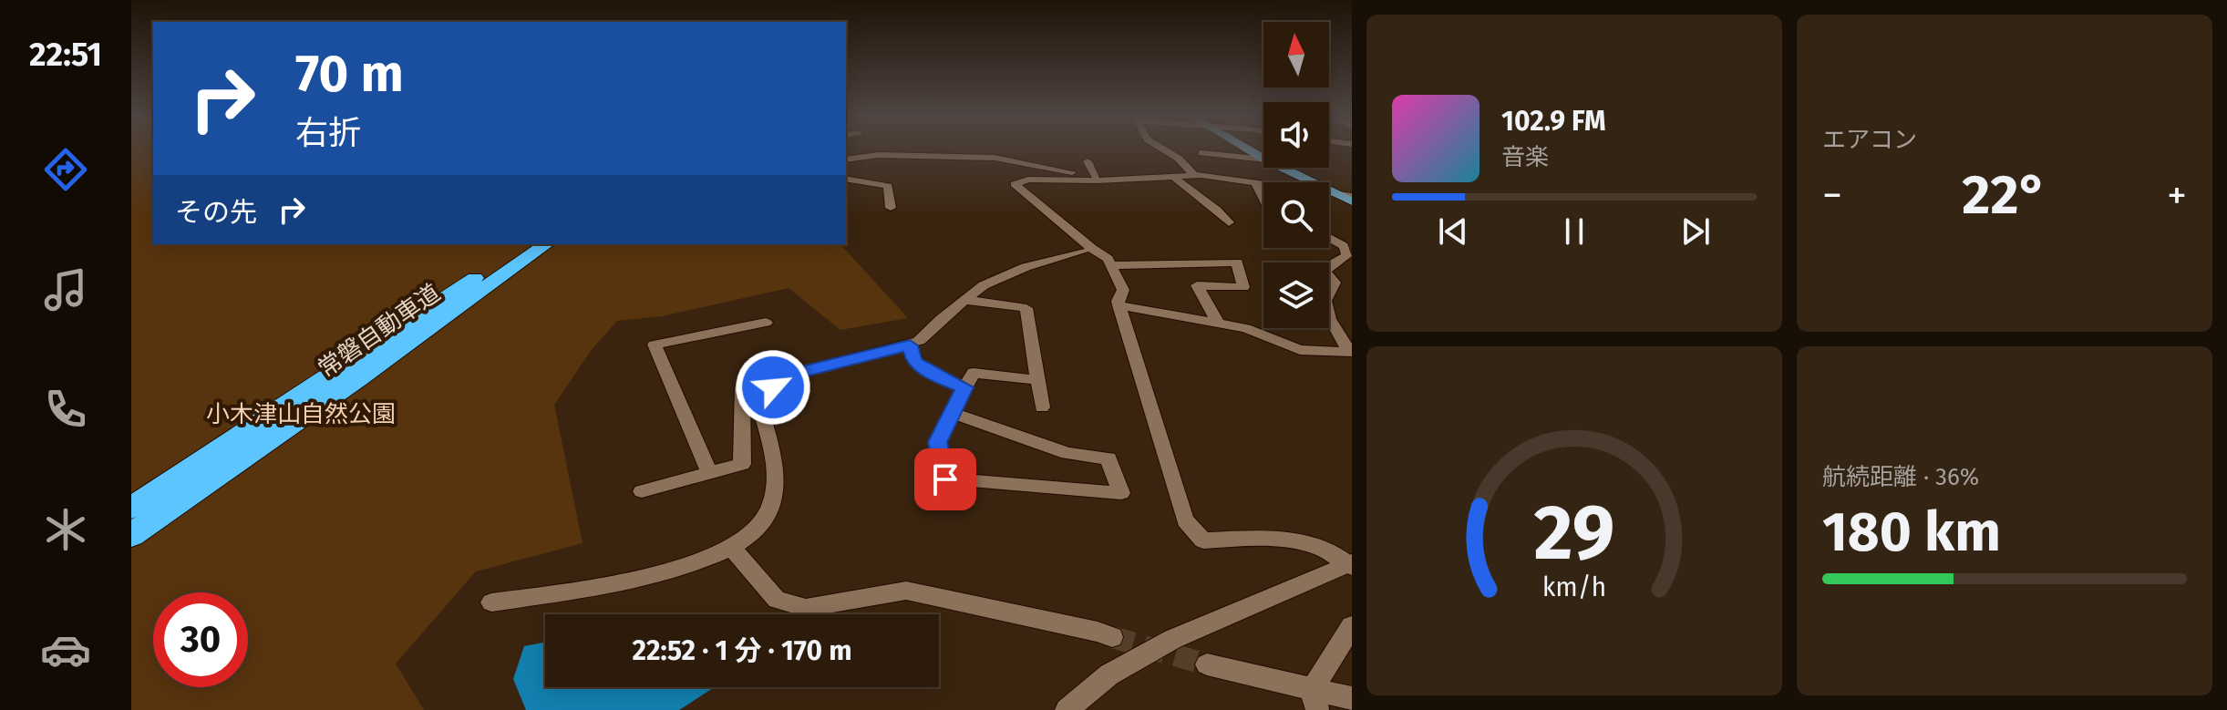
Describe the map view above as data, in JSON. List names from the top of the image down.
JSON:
{
  "streets": {
    "highway": ["常磐自動車道"]
  },
  "parks": ["小木津山自然公園"],
  "north": "top",
  "page": {
    "tabs": "22:51",
    "tile": [
      "エアコン",
      ["航続距離 · 36%", "180 km"]
    ],
    "turn": ["70 m", "右折"],
    "song": ["102.9 FM", "音楽"],
    "heat": ["−", "22°", "+"],
    "then": "その先",
    "limit": "30",
    "trip": "22:52 · 1 分 · 170 m",
    "gauge": ["29", "km/h"]
  }
}
